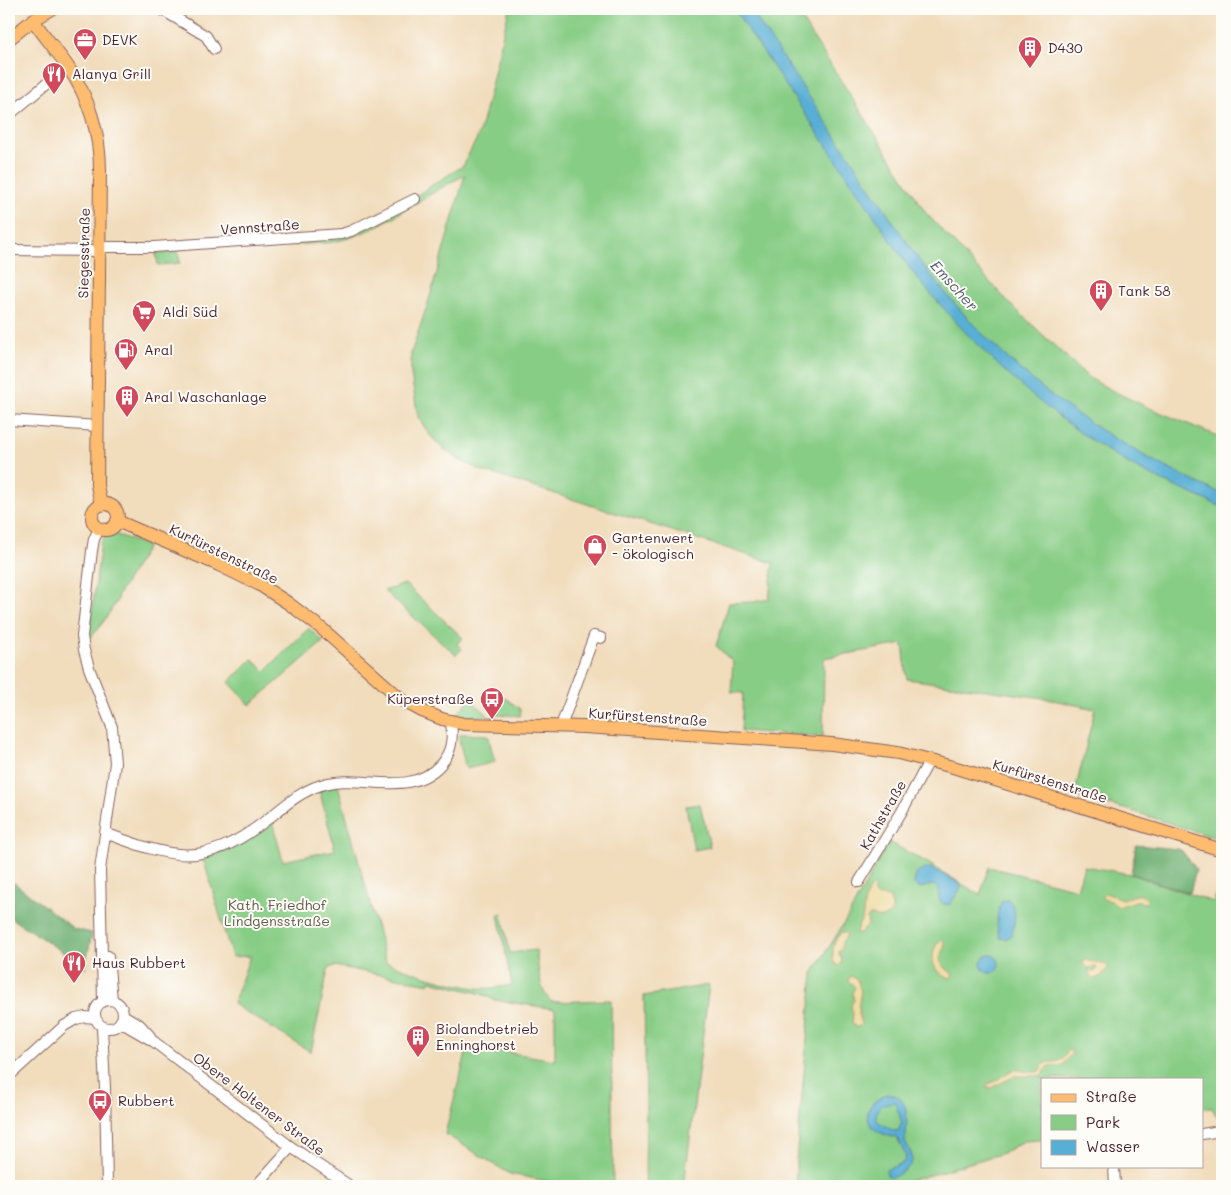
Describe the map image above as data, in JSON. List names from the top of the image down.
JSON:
{
  "streets": {
    "main road": ["Siegesstraße", "Kurfürstenstraße"],
    "street": ["Vennstraße", "Kathstraße", "Obere Holtener Straße"]
  },
  "crossings": [
    ["Vennstraße", "Siegesstraße"],
    ["Siegesstraße", "Kurfürstenstraße"],
    ["Kurfürstenstraße", "Kathstraße"]
  ],
  "water": ["Emscher"],
  "parks": ["Kath. Friedhof Lindgensstraße"],
  "places": {
    "office": ["DEVK"],
    "building": [
      "D430",
      "Tank 58",
      "Aral Waschanlage",
      "Biolandbetrieb Enninghorst"
    ],
    "restaurant": ["Alanya Grill", "Haus Rubbert"],
    "supermarket": ["Aldi Süd"],
    "fuel station": ["Aral"],
    "shop": ["Gartenwert - ökologisch"],
    "bus stop": ["Küperstraße", "Rubbert"]
  },
  "legend": ["Straße", "Park", "Wasser"]
}
